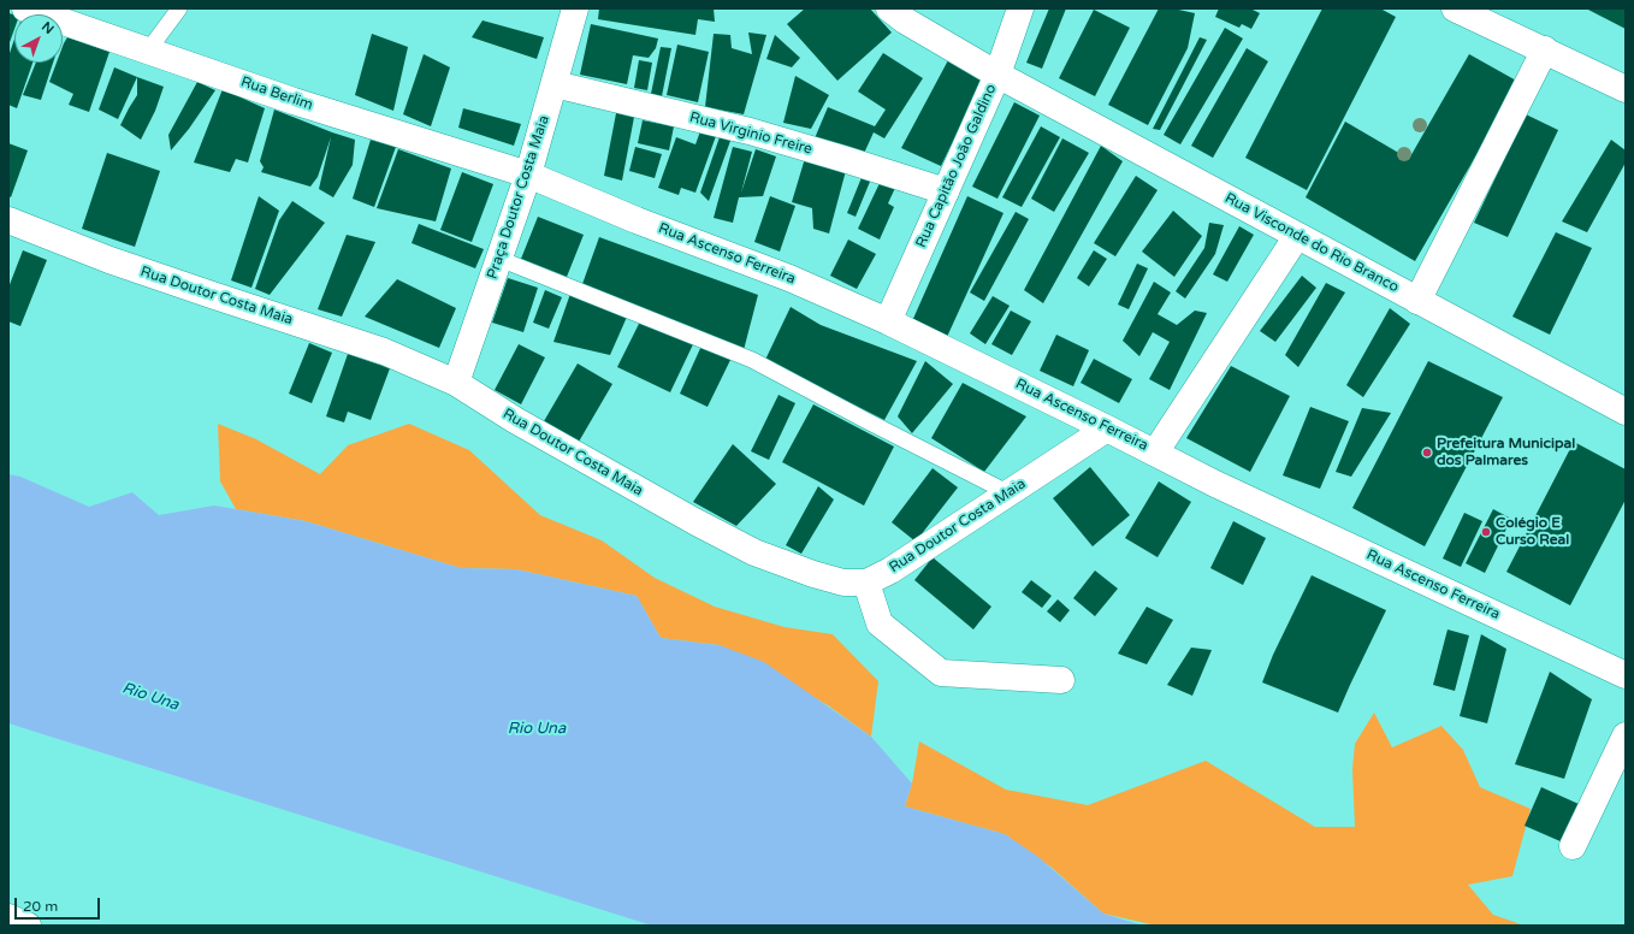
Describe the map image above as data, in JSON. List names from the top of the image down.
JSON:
{
  "streets": {
    "main road": [
      "Rua Berlim",
      "Rua Virginio Freire",
      "Rua Capitão João Galdino",
      "Praça Doutor Costa Maia",
      "Rua Visconde do Rio Branco",
      "Rua Ascenso Ferreira",
      "Rua Doutor Costa Maia"
    ]
  },
  "crossings": [
    ["Rua Berlim", "Praça Doutor Costa Maia"],
    ["Rua Berlim", "Rua Ascenso Ferreira"],
    ["Rua Virginio Freire", "Rua Capitão João Galdino"],
    ["Rua Virginio Freire", "Praça Doutor Costa Maia"],
    ["Rua Capitão João Galdino", "Rua Visconde do Rio Branco"],
    ["Rua Capitão João Galdino", "Rua Ascenso Ferreira"],
    ["Praça Doutor Costa Maia", "Rua Ascenso Ferreira"],
    ["Praça Doutor Costa Maia", "Rua Doutor Costa Maia"],
    ["Rua Ascenso Ferreira", "Rua Doutor Costa Maia"]
  ],
  "water": ["Rio Una"],
  "places": ["Prefeitura Municipal dos Palmares", "Colégio E Curso Real"],
  "scale_bar": "20 m",
  "north": "top right"
}
